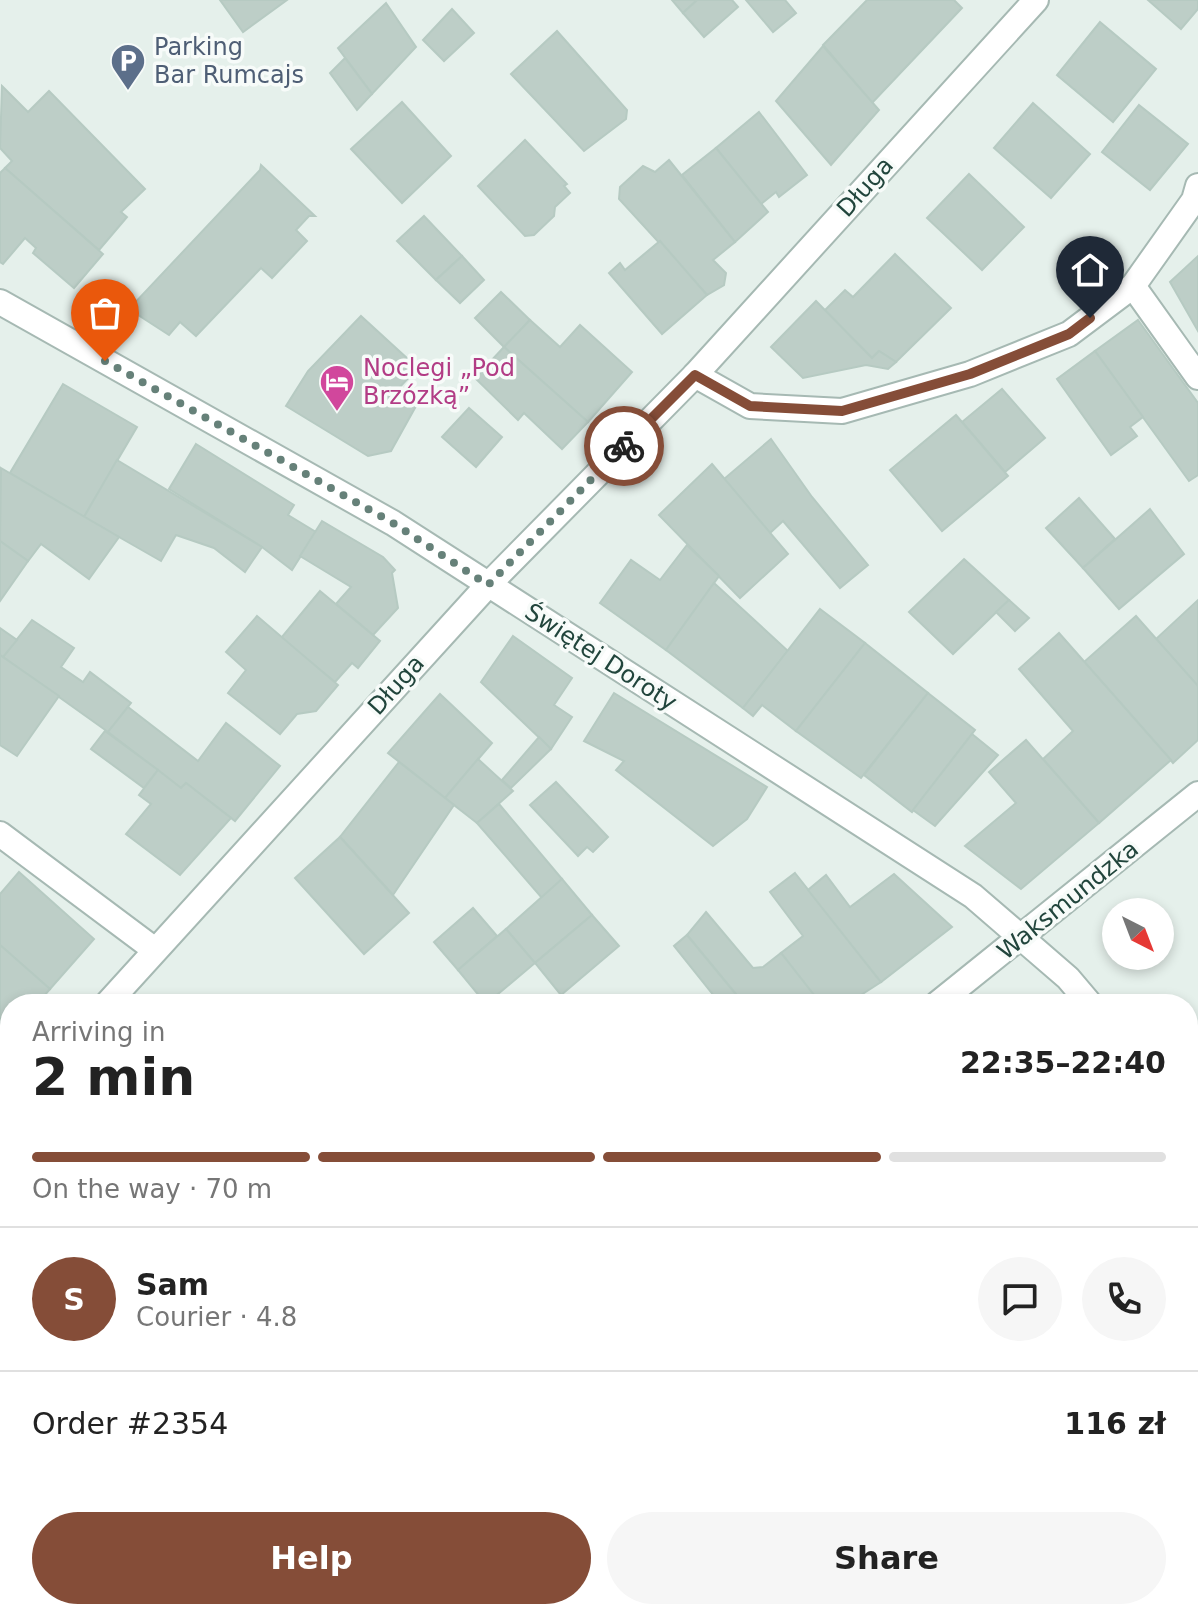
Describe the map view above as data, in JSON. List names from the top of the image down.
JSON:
{
  "streets": {
    "street": ["Długa", "Świętej Doroty", "Waksmundzka"]
  },
  "crossings": [
    ["Długa", "Świętej Doroty"],
    ["Świętej Doroty", "Waksmundzka"]
  ],
  "places": {
    "parking": ["Parking Bar Rumcajs"],
    "hotel": ["Noclegi „Pod Brzózką”"]
  },
  "north": "bottom right",
  "page": {
    "heading": ["2 min", "Arriving in", "22:35–22:40"],
    "panel": [
      "Sam",
      "Courier · 4.8",
      "Order #2354",
      "116 zł"
    ],
    "bar": "On the way · 70 m",
    "round": "S",
    "buttons": ["Help", "Share"]
  }
}
